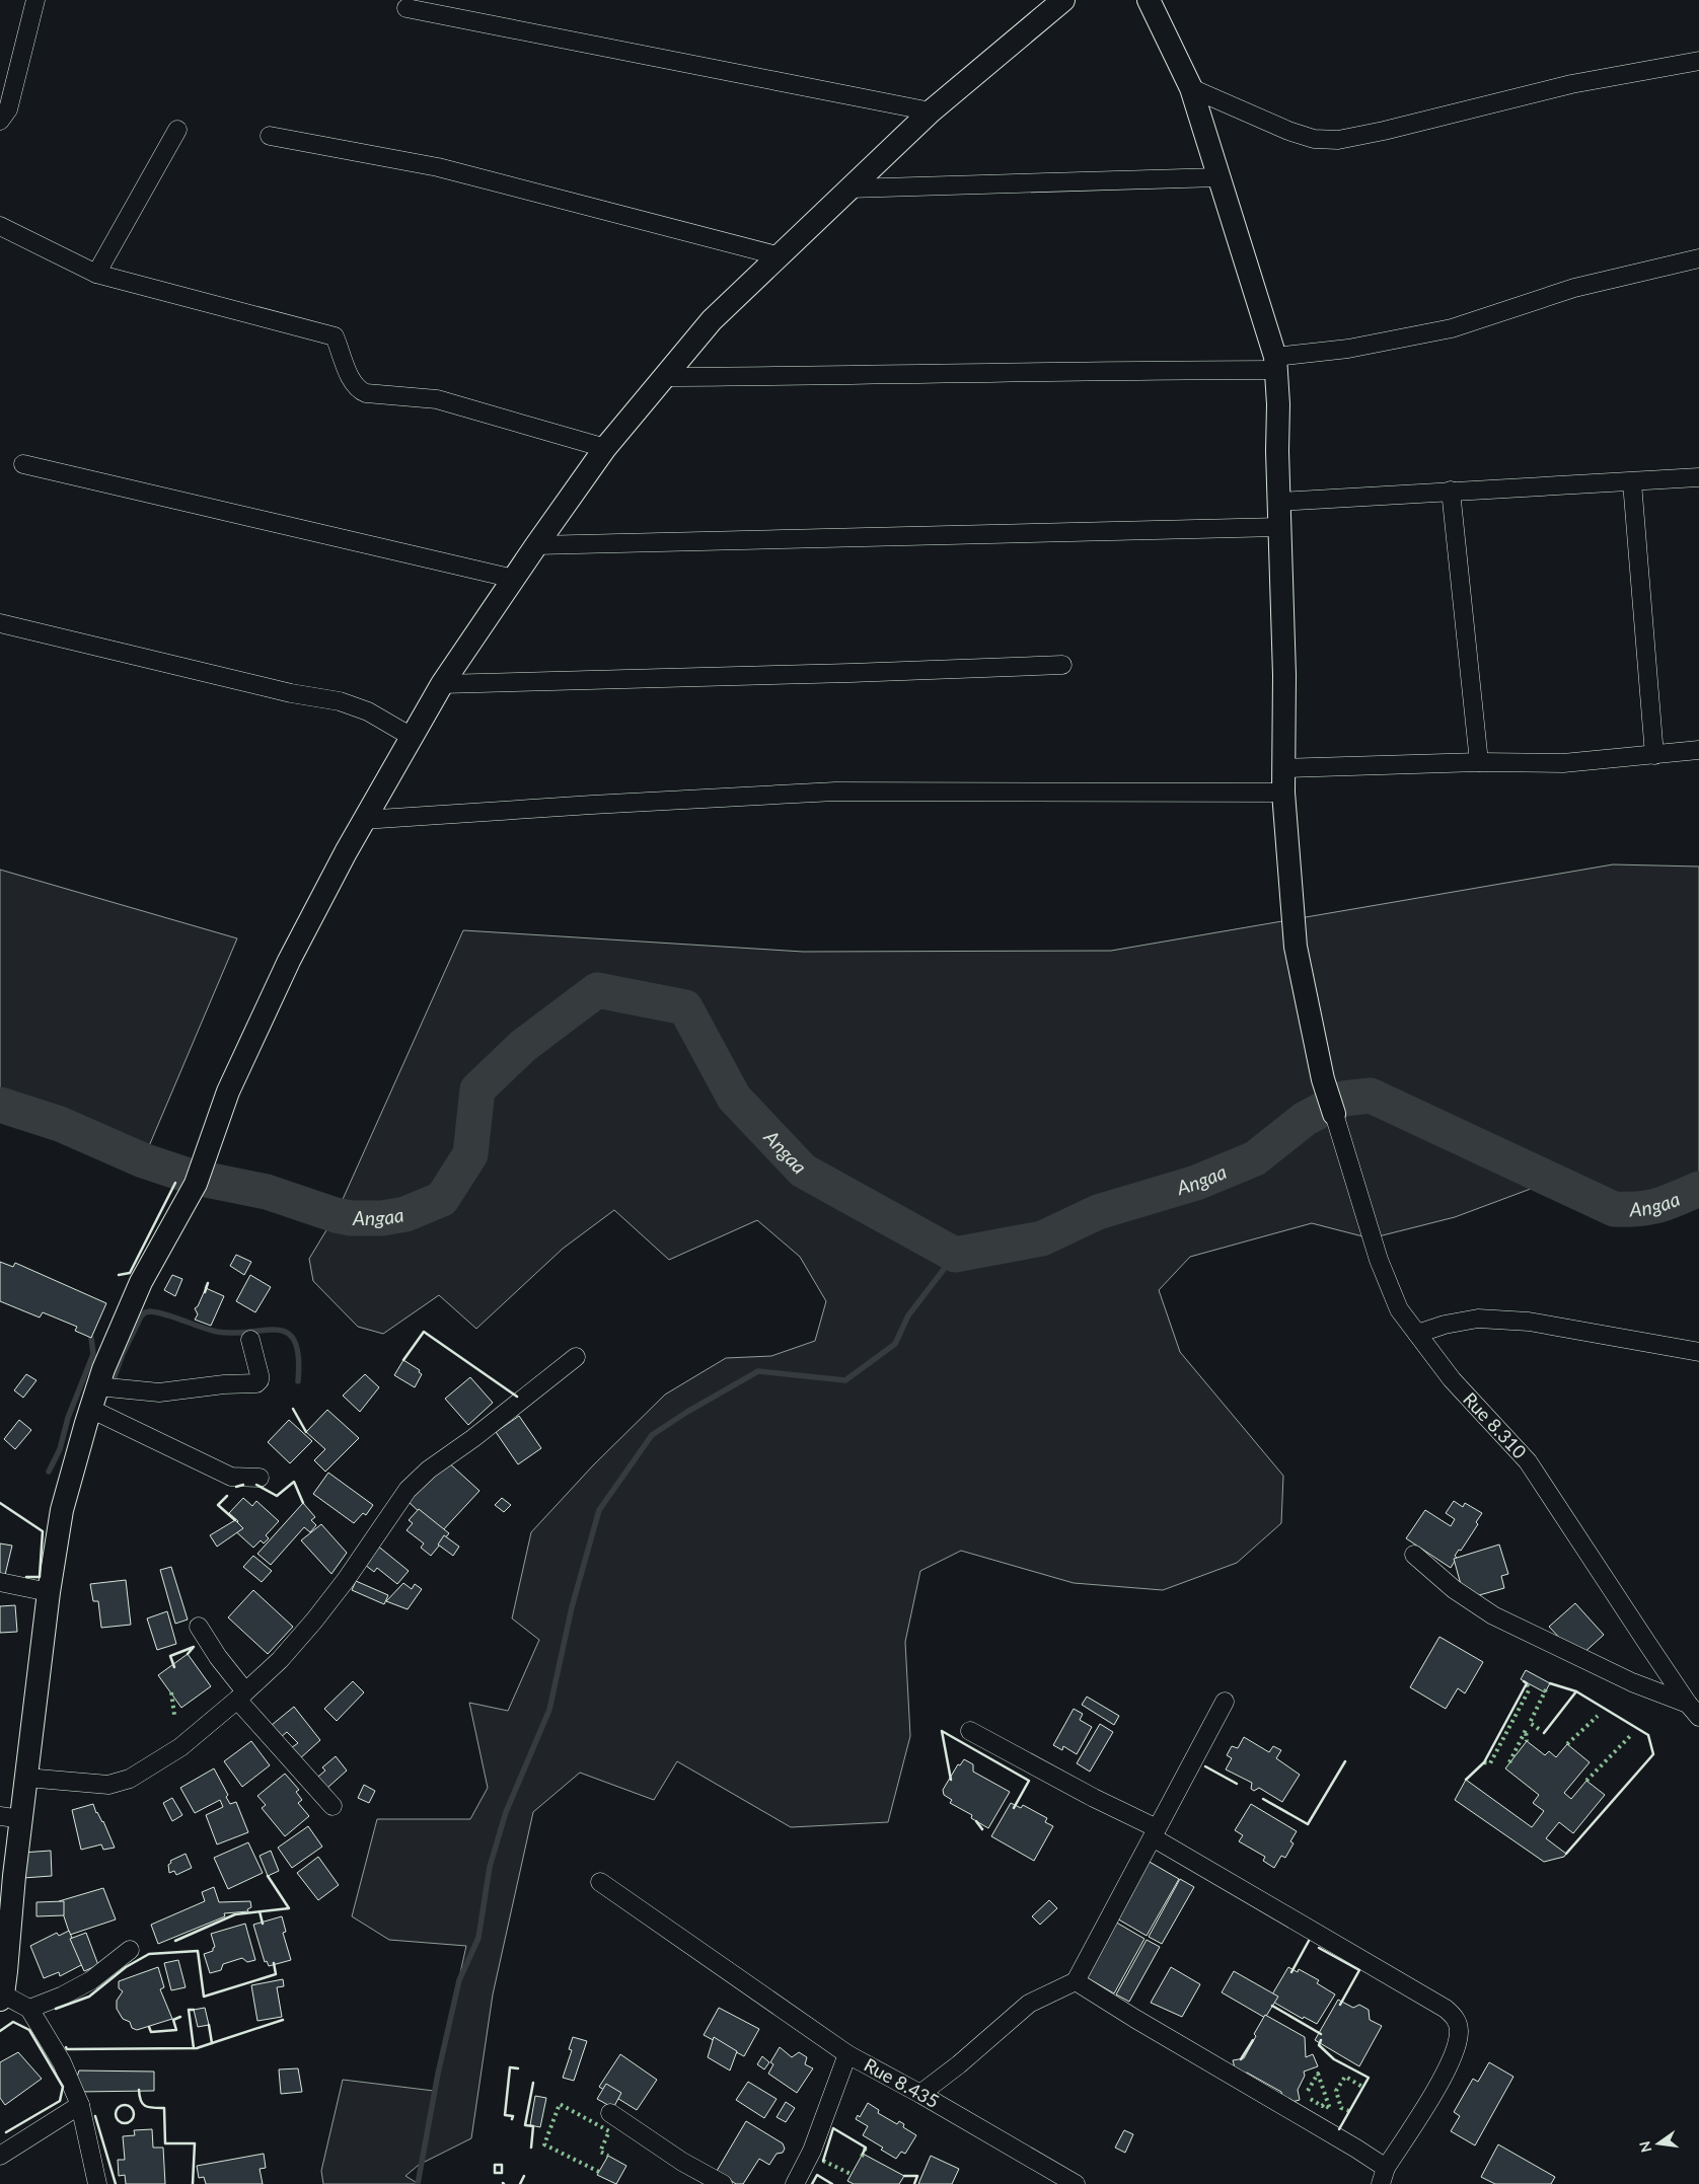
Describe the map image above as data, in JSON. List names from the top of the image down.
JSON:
{
  "streets": {
    "street": ["Rue 8.310", "Rue 8.435"]
  },
  "water": ["Angaa"],
  "north": "left"
}
